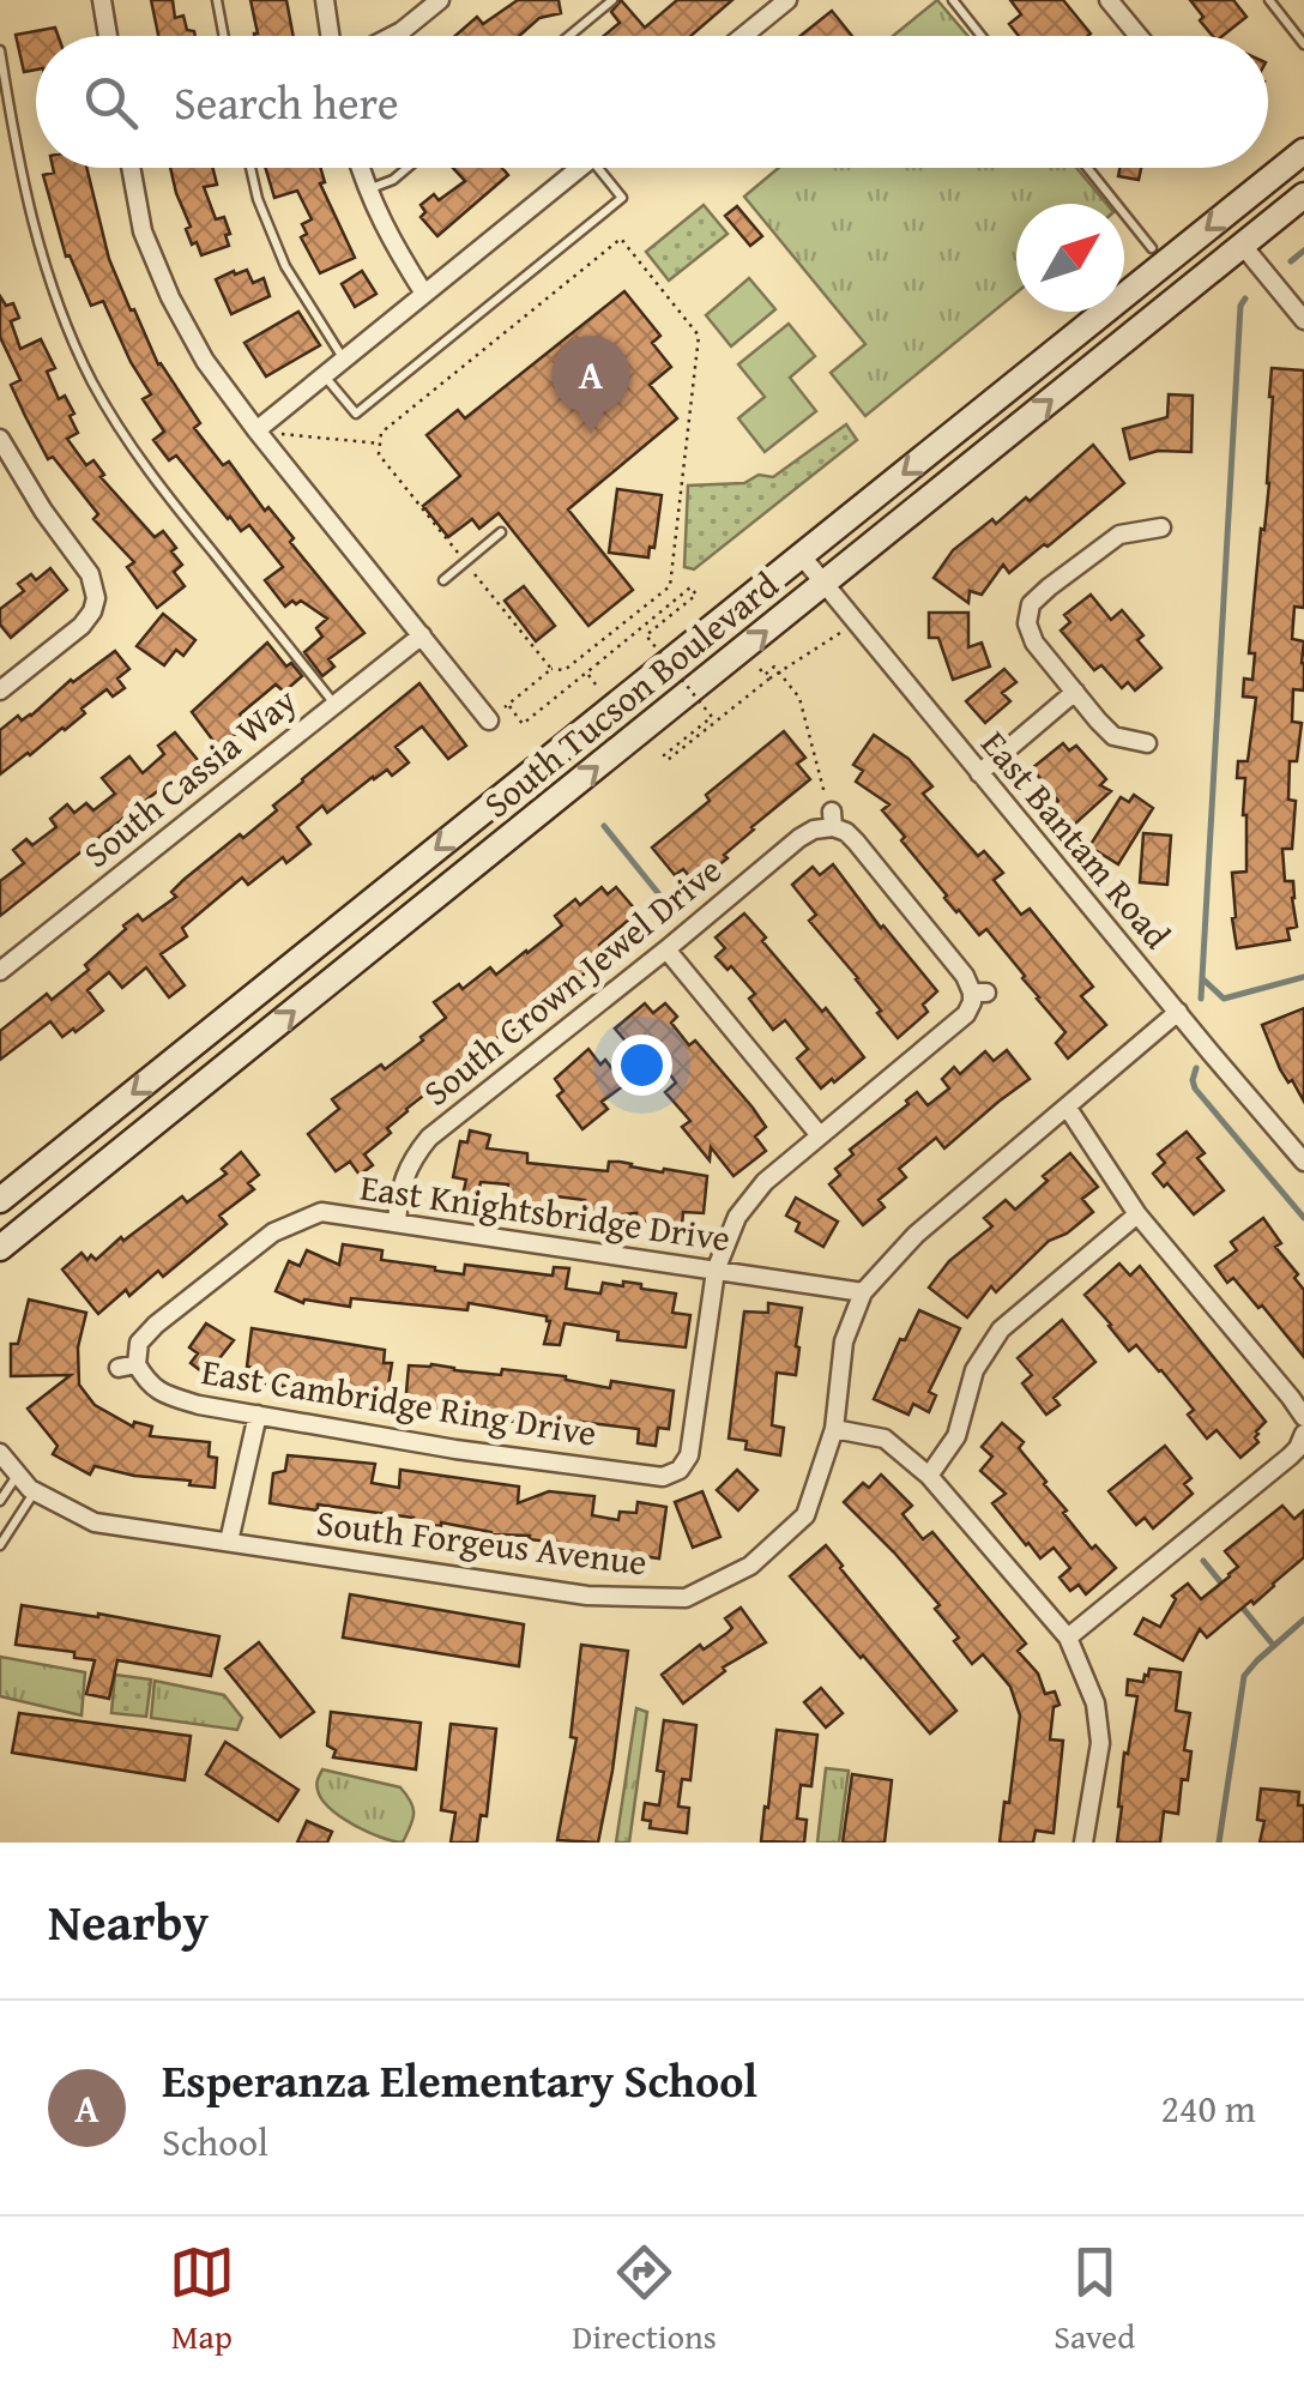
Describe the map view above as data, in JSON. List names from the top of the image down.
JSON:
{
  "streets": {
    "main road": ["South Tucson Boulevard"],
    "street": [
      "South Cassia Way",
      "East Bantam Road",
      "South Crown Jewel Drive",
      "East Knightsbridge Drive",
      "East Cambridge Ring Drive",
      "South Forgeus Avenue"
    ]
  },
  "crossings": [
    ["South Tucson Boulevard", "East Bantam Road"],
    ["East Bantam Road", "South Forgeus Avenue"],
    ["South Crown Jewel Drive", "East Knightsbridge Drive"],
    ["East Knightsbridge Drive", "East Cambridge Ring Drive"],
    ["East Knightsbridge Drive", "South Forgeus Avenue"]
  ],
  "north": "top right",
  "page": {
    "search": "Search here",
    "pins": "A",
    "heading": "Nearby",
    "list": [
      {
        "mark": "A",
        "name": "Esperanza Elementary School",
        "note": "School",
        "value": "240 m"
      }
    ],
    "nav": ["Map", "Directions", "Saved"]
  }
}
